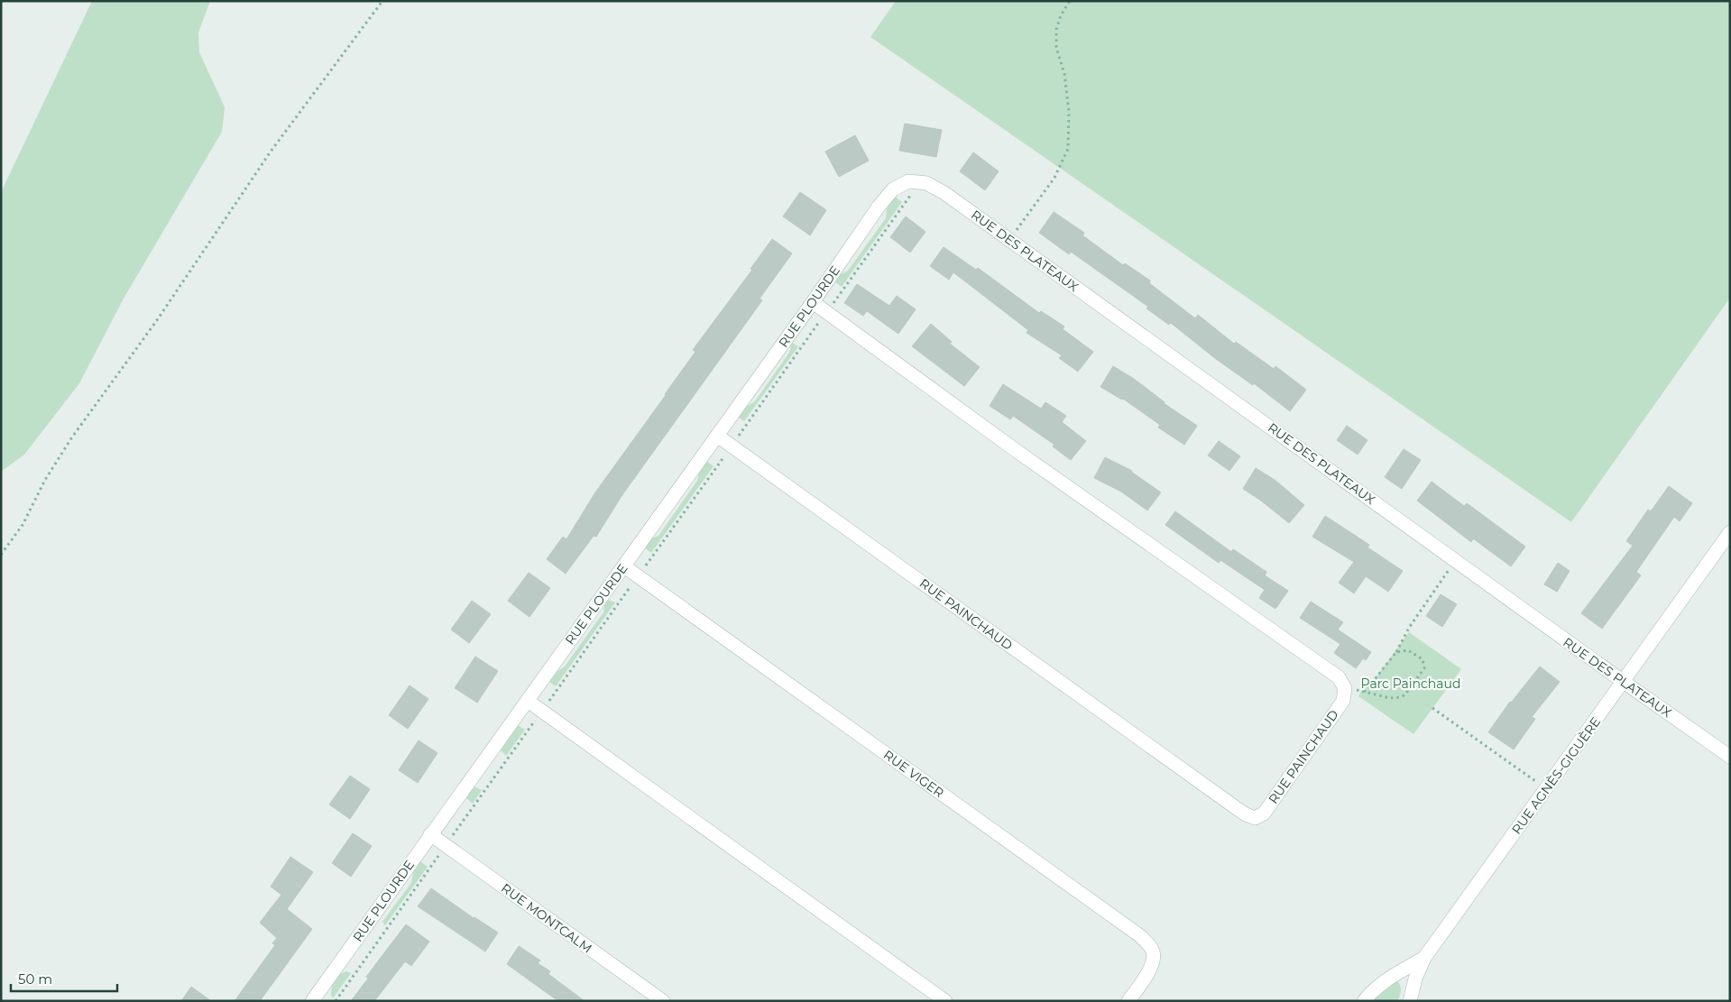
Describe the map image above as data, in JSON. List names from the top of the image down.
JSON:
{
  "streets": {
    "street": [
      "RUE DES PLATEAUX",
      "RUE PLOURDE",
      "RUE PAINCHAUD",
      "RUE VIGER",
      "RUE AGNÈS-GIGUÈRE",
      "RUE MONTCALM"
    ]
  },
  "crossings": [
    ["RUE DES PLATEAUX", "RUE PLOURDE"],
    ["RUE DES PLATEAUX", "RUE AGNÈS-GIGUÈRE"],
    ["RUE PLOURDE", "RUE PAINCHAUD"],
    ["RUE PLOURDE", "RUE VIGER"],
    ["RUE PLOURDE", "RUE MONTCALM"]
  ],
  "parks": ["Parc Painchaud"],
  "scale_bar": "50 m"
}
